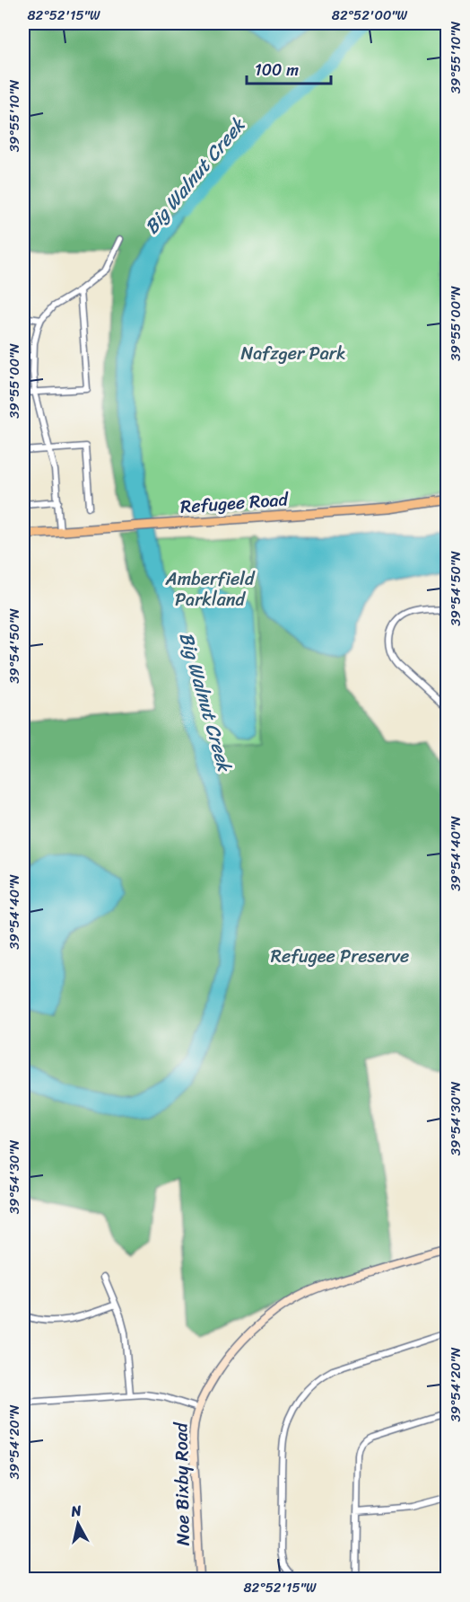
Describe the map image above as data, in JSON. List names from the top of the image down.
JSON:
{
  "streets": {
    "main road": ["Refugee Road"],
    "street": ["Noe Bixby Road"]
  },
  "water": ["Big Walnut Creek"],
  "parks": ["Nafzger Park", "Amberfield Parkland", "Refugee Preserve"],
  "scale_bar": "100 m",
  "north": "top",
  "coordinates": [
    "82°52'15\"W",
    "82°52'00\"W",
    "39°55'10\"N",
    "39°55'00\"N",
    "39°54'50\"N",
    "39°54'40\"N",
    "39°54'30\"N",
    "39°54'20\"N"
  ]
}
